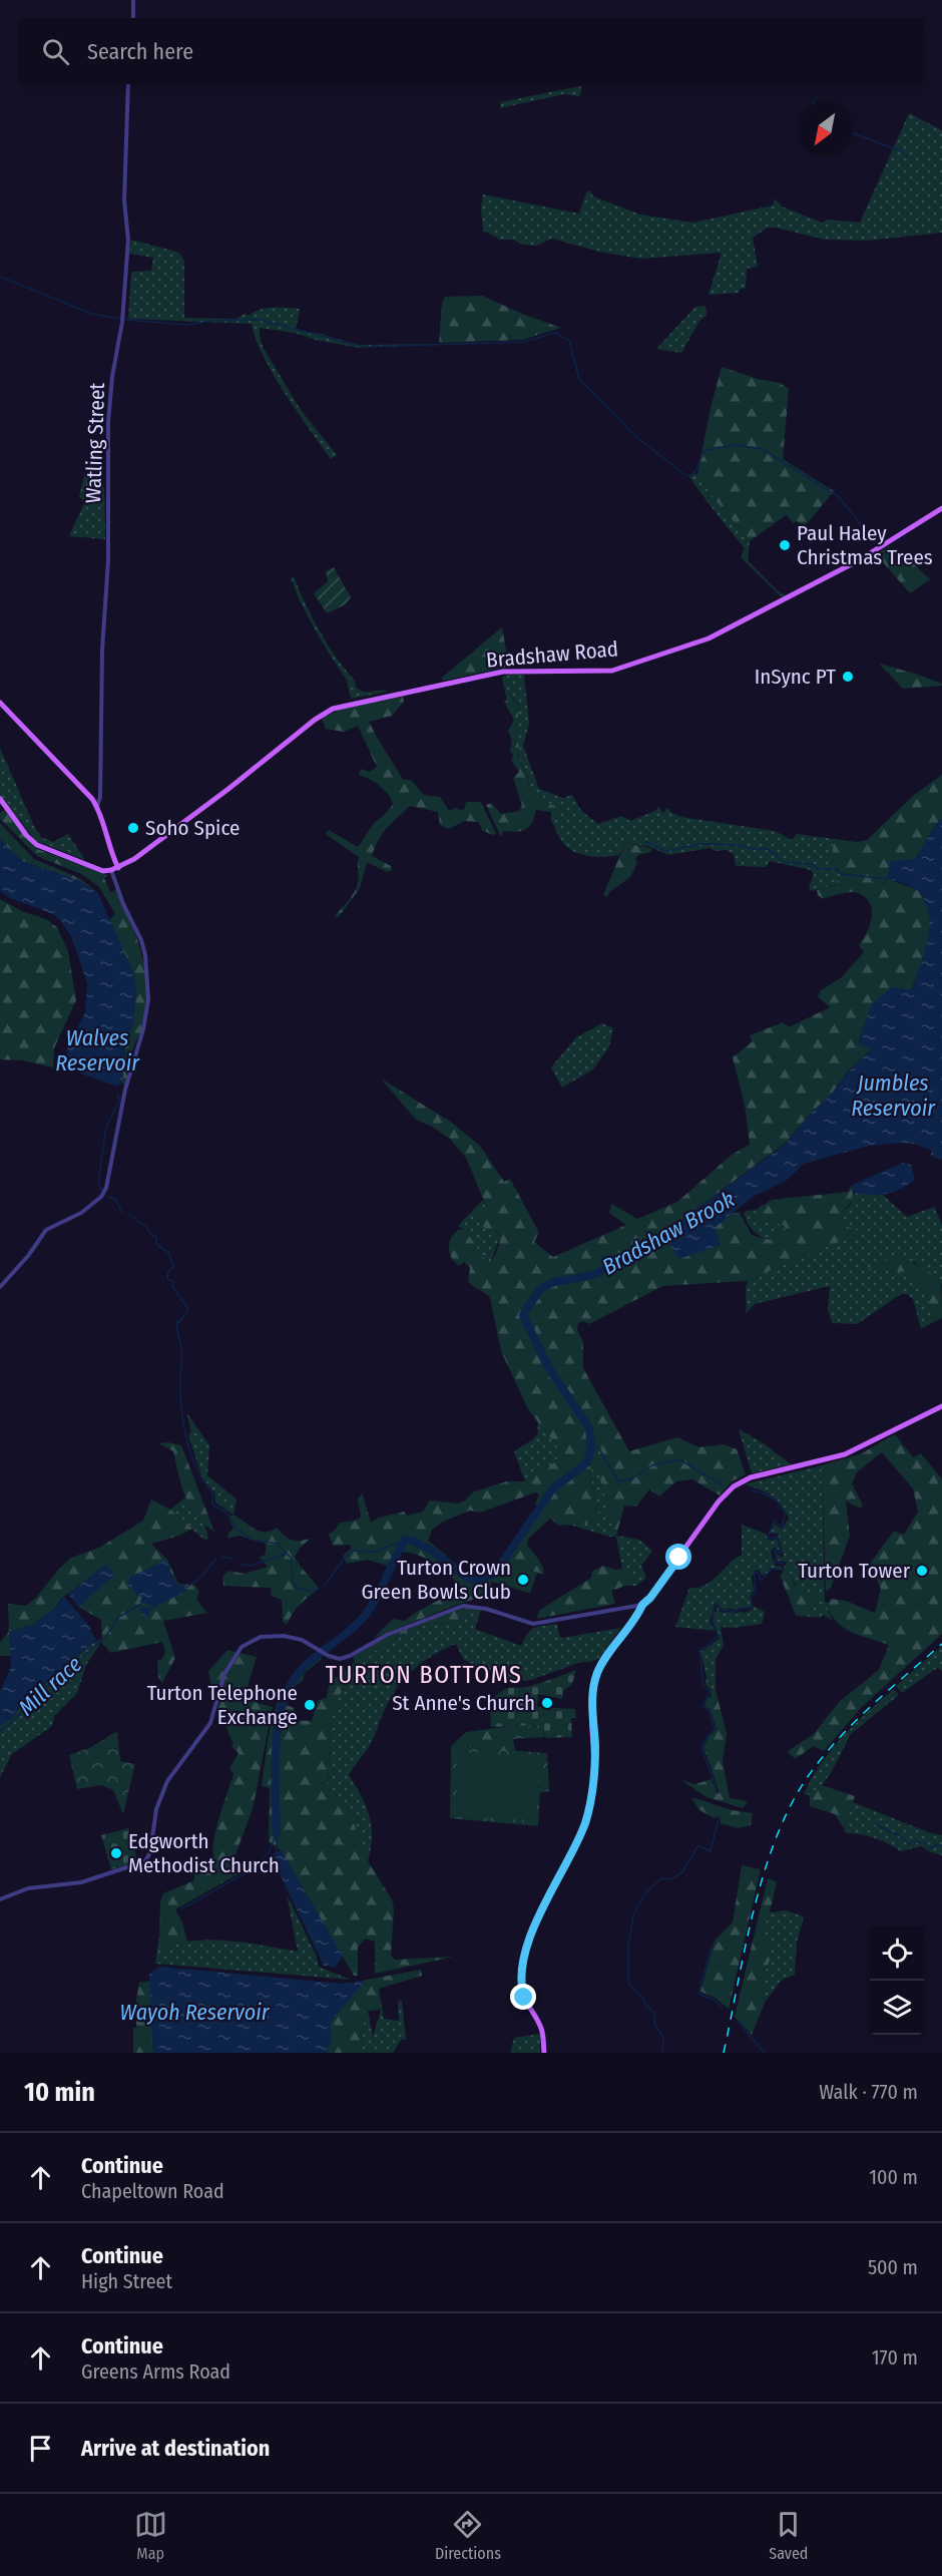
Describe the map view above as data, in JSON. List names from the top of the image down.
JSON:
{
  "streets": {
    "main road": ["Bradshaw Road"],
    "street": ["Watling Street"]
  },
  "districts": ["TURTON BOTTOMS"],
  "water": [
    "Walves Reservoir",
    "Jumbles Reservoir",
    "Bradshaw Brook",
    "Mill race",
    "Wayoh Reservoir"
  ],
  "places": [
    "Paul Haley Christmas Trees",
    "InSync PT",
    "Soho Spice",
    "Turton Tower",
    "Turton Crown Green Bowls Club",
    "St Anne's Church",
    "Turton Telephone Exchange",
    "Edgworth Methodist Church"
  ],
  "north": "bottom left",
  "page": {
    "search": "Search here",
    "heading": ["10 min", "Walk · 770 m"],
    "list": [
      ["Continue", "Chapeltown Road", "100 m"],
      ["Continue", "High Street", "500 m"],
      ["Continue", "Greens Arms Road", "170 m"],
      "Arrive at destination"
    ],
    "nav": ["Map", "Directions", "Saved"]
  }
}
